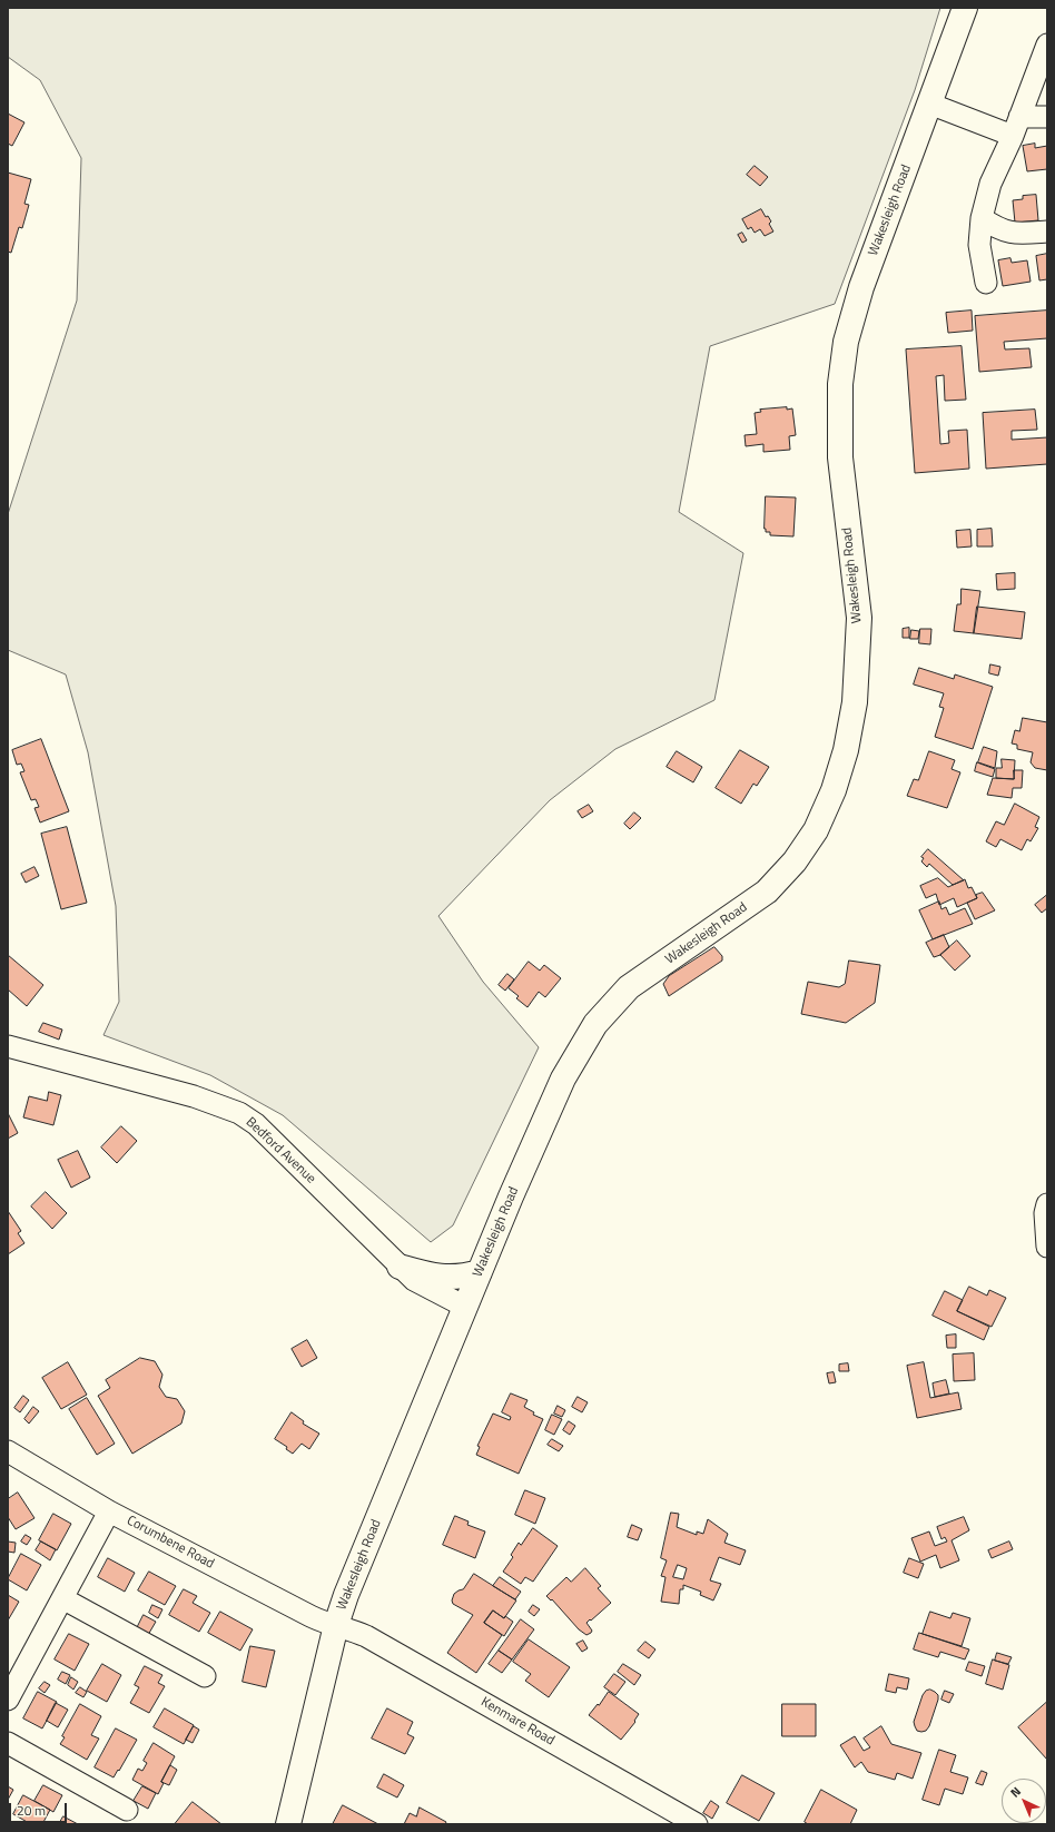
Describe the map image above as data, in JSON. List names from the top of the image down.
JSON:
{
  "streets": {
    "main road": ["Wakesleigh Road"],
    "street": ["Bedford Avenue", "Corumbene Road", "Kenmare Road"]
  },
  "crossings": [
    ["Wakesleigh Road", "Bedford Avenue"],
    ["Wakesleigh Road", "Corumbene Road"],
    ["Wakesleigh Road", "Kenmare Road"],
    ["Corumbene Road", "Kenmare Road"]
  ],
  "scale_bar": "20 m",
  "north": "top left"
}
